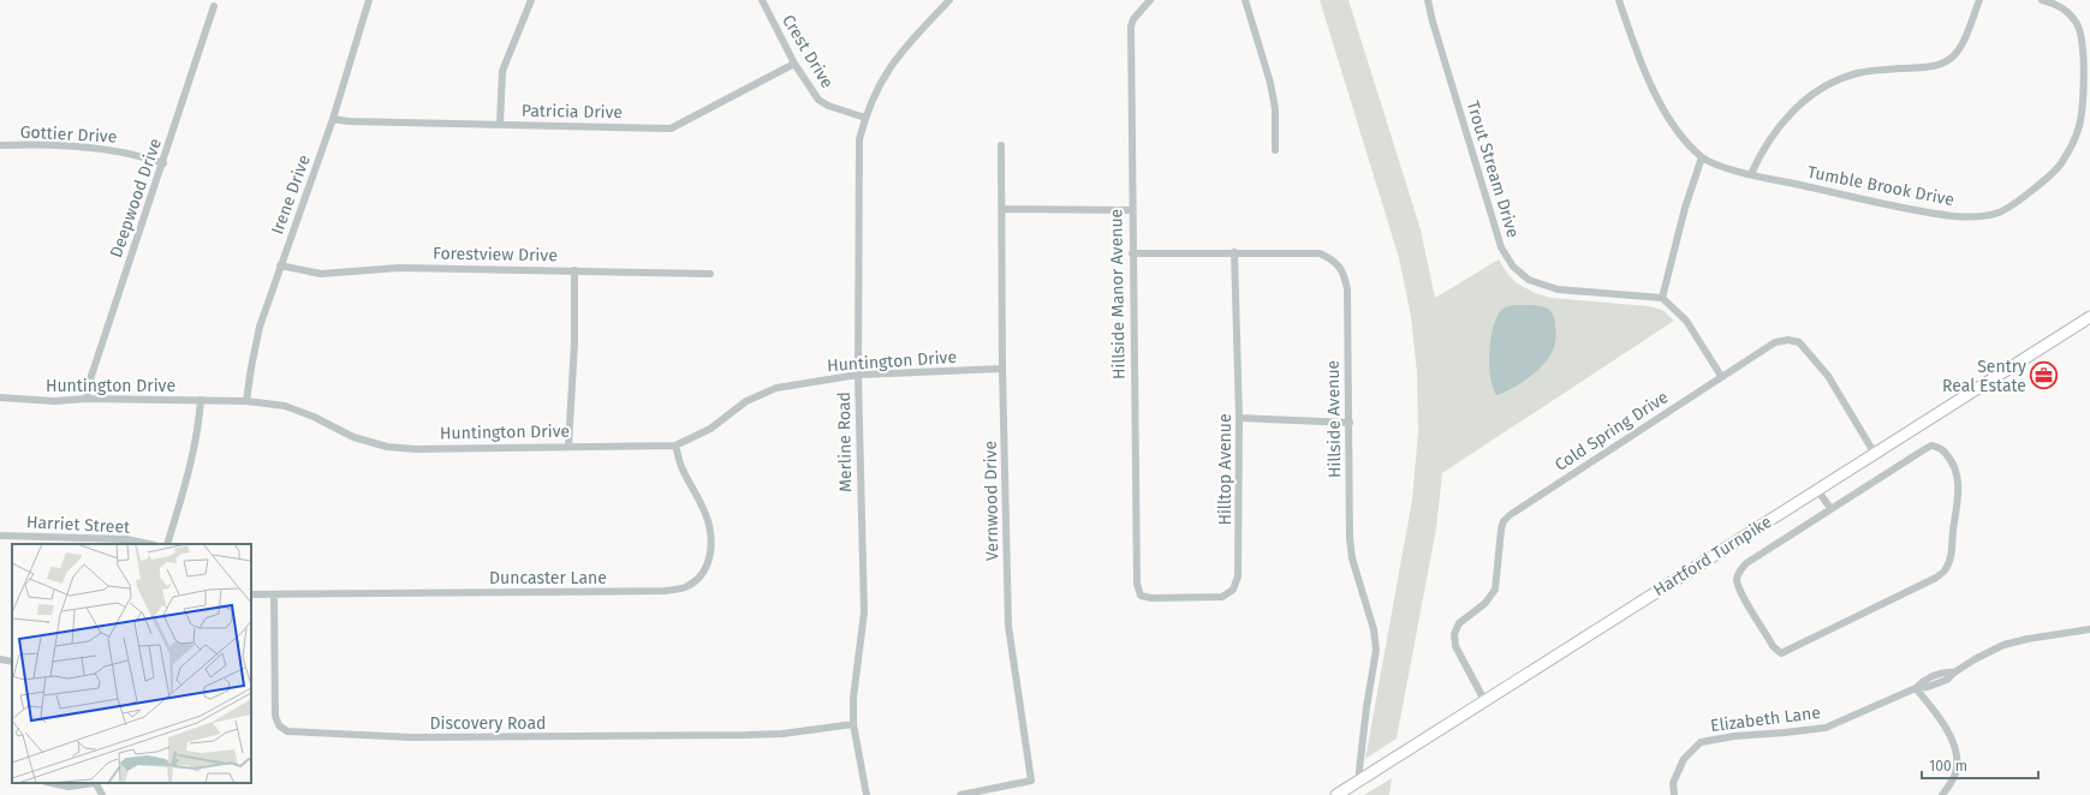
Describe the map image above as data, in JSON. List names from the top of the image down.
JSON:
{
  "streets": {
    "main road": ["Hartford Turnpike"],
    "street": [
      "Crest Drive",
      "Patricia Drive",
      "Gottier Drive",
      "Trout Stream Drive",
      "Tumble Brook Drive",
      "Irene Drive",
      "Deepwood Drive",
      "Forestview Drive",
      "Hillside Manor Avenue",
      "Huntington Drive",
      "Hillside Avenue",
      "Cold Spring Drive",
      "Merline Road",
      "Hilltop Avenue",
      "Vernwood Drive",
      "Harriet Street",
      "Duncaster Lane",
      "Elizabeth Lane",
      "Discovery Road"
    ]
  },
  "crossings": [
    ["Crest Drive", "Patricia Drive"],
    ["Crest Drive", "Merline Road"],
    ["Patricia Drive", "Irene Drive"],
    ["Gottier Drive", "Deepwood Drive"],
    ["Irene Drive", "Forestview Drive"],
    ["Irene Drive", "Huntington Drive"],
    ["Deepwood Drive", "Huntington Drive"],
    ["Hillside Manor Avenue", "Hillside Avenue"],
    ["Hillside Manor Avenue", "Hilltop Avenue"],
    ["Huntington Drive", "Merline Road"],
    ["Huntington Drive", "Vernwood Drive"],
    ["Huntington Drive", "Duncaster Lane"],
    ["Hillside Avenue", "Hilltop Avenue"],
    ["Hillside Avenue", "Hartford Turnpike"],
    ["Cold Spring Drive", "Hartford Turnpike"],
    ["Merline Road", "Discovery Road"],
    ["Duncaster Lane", "Discovery Road"]
  ],
  "places": {
    "office": ["Sentry Real Estate"]
  },
  "scale_bar": "100 m"
}
